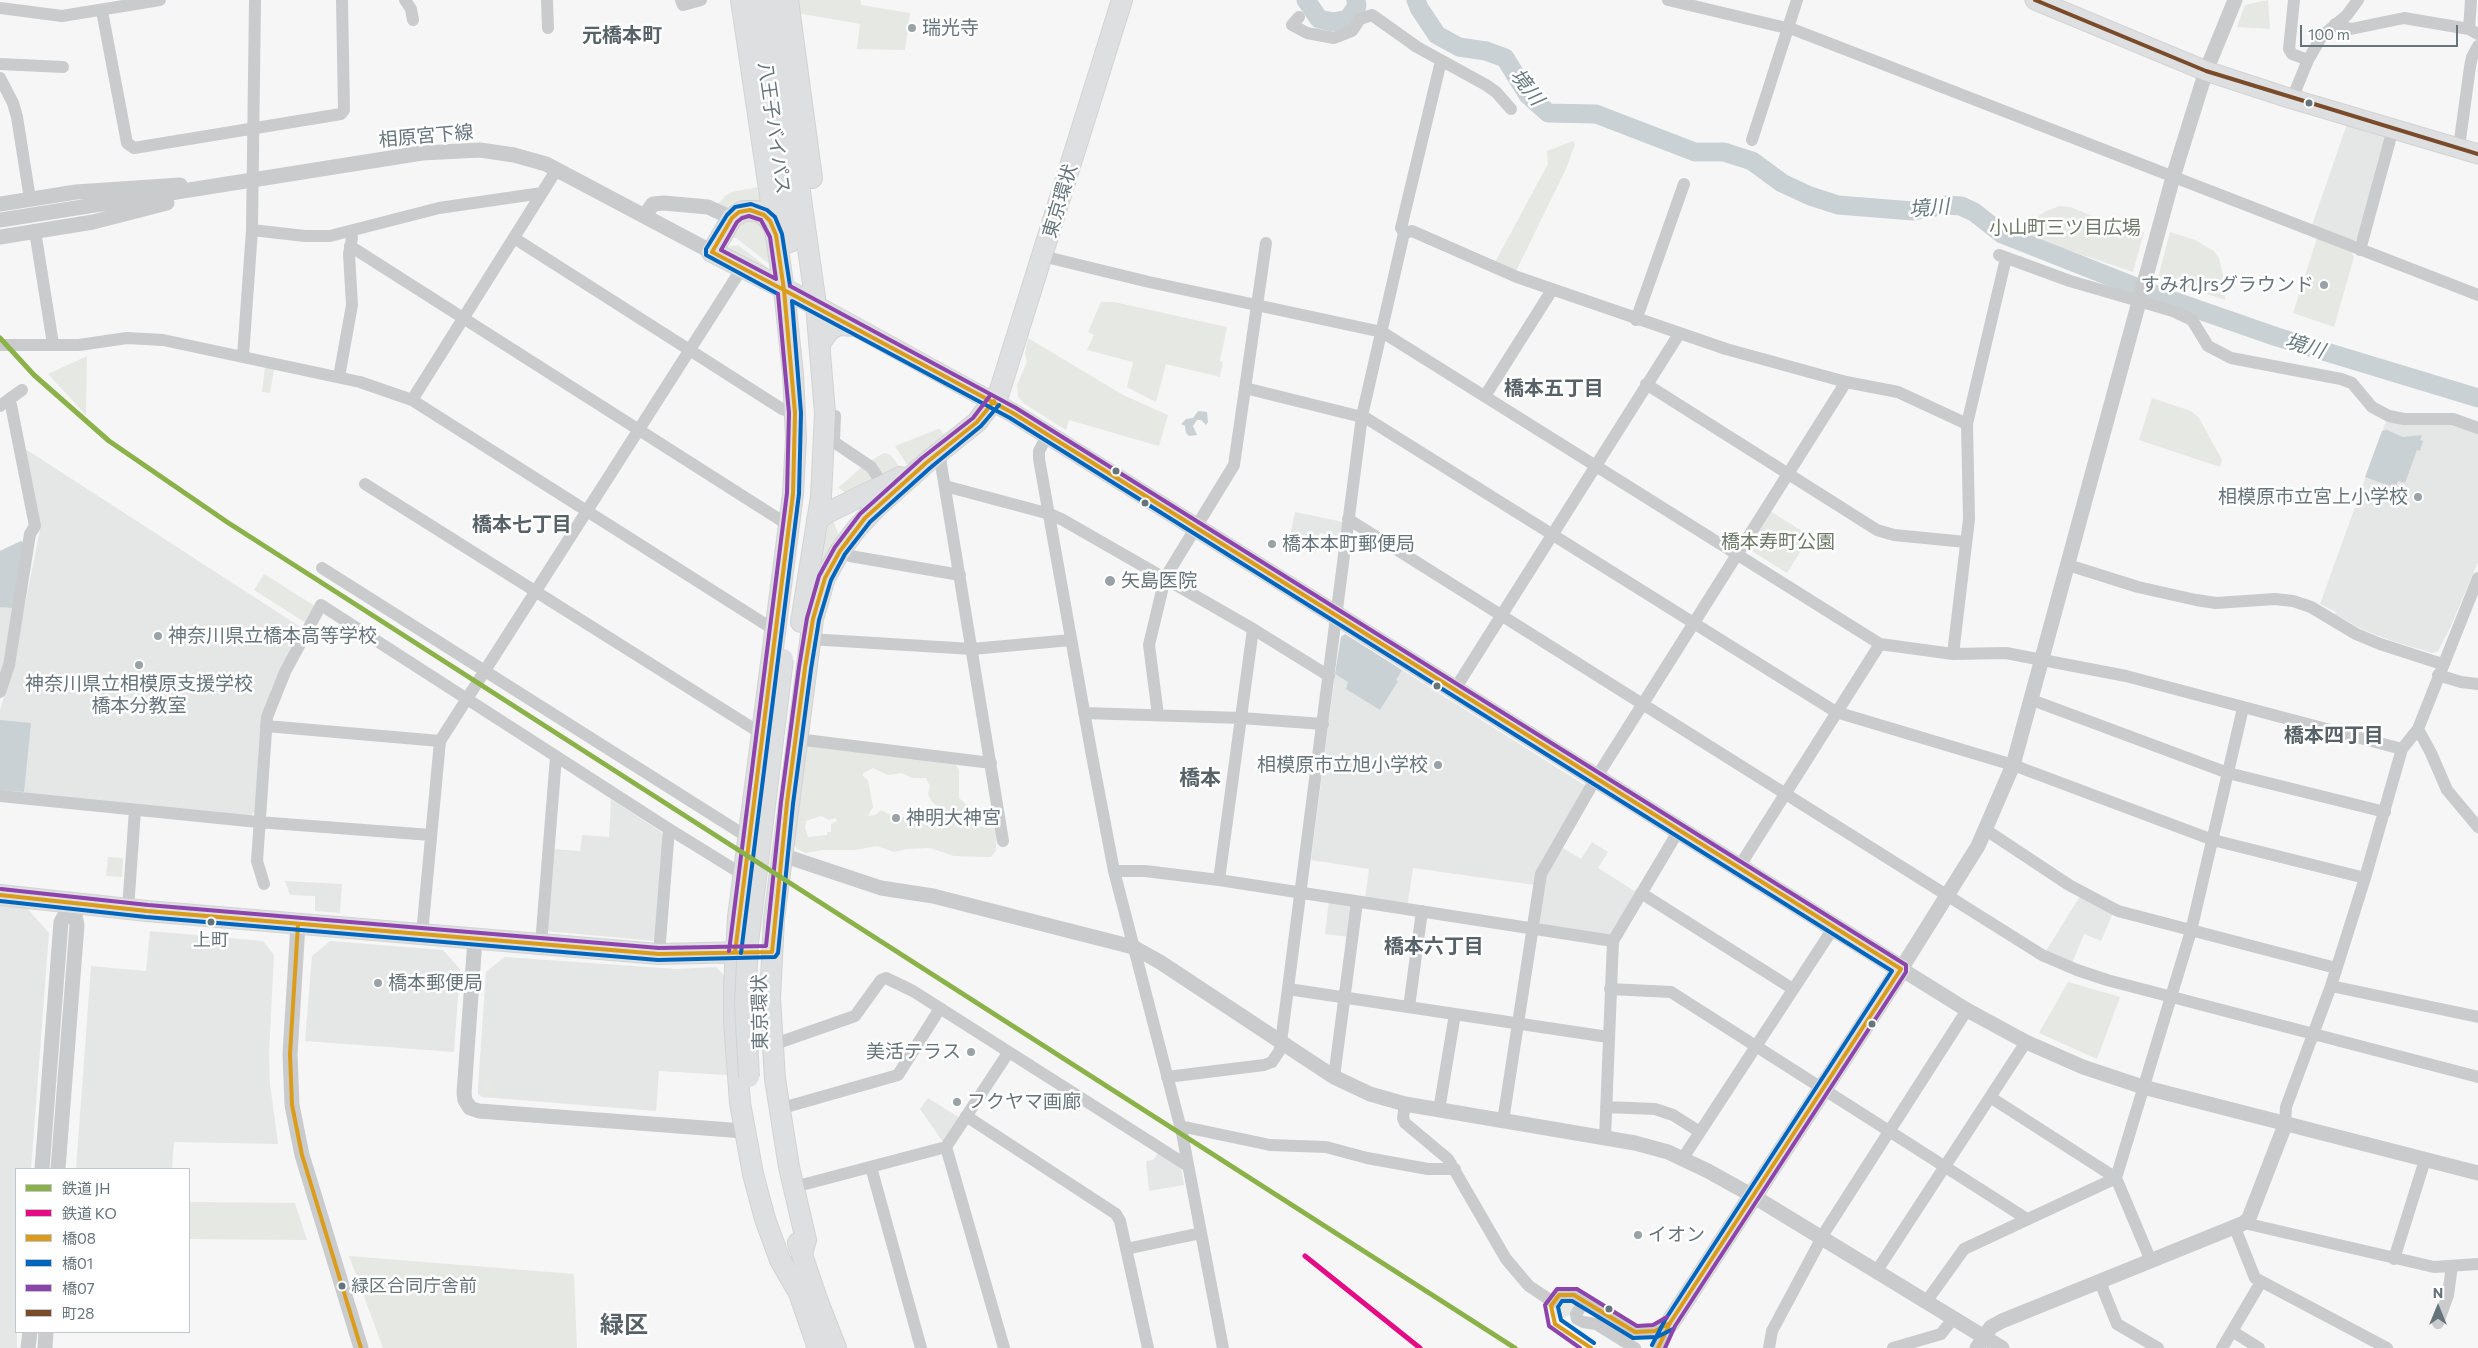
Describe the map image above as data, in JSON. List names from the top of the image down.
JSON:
{
  "streets": {
    "highway": ["八王子バイパス", "東京環状"],
    "street": ["相原宮下線"]
  },
  "crossings": [
    ["八王子バイパス", "東京環状"]
  ],
  "districts": [
    "元橋本町",
    "橋本五丁目",
    "橋本七丁目",
    "橋本四丁目",
    "橋本",
    "橋本六丁目",
    "緑区"
  ],
  "water": ["境川"],
  "parks": ["小山町三ツ目広場", "橋本寿町公園"],
  "places": [
    "瑞光寺",
    "すみれJrsグラウンド",
    "相模原市立宮上小学校",
    "橋本本町郵便局",
    "矢島医院",
    "神奈川県立橋本高等学校",
    "神奈川県立相模原支援学校 橋本分教室",
    "相模原市立旭小学校",
    "神明大神宮",
    "上町",
    "橋本郵便局",
    "美活テラス",
    "フクヤマ画廊",
    "イオン",
    "緑区合同庁舎前"
  ],
  "lines": [
    "transit line 町28",
    "transit line 橋01",
    "transit line 橋08",
    "transit line 橋07",
    "rail line JH",
    "rail line KO"
  ],
  "legend": [
    "鉄道 JH",
    "鉄道 KO",
    "橋08",
    "橋01",
    "橋07",
    "町28"
  ],
  "scale_bar": "100 m",
  "north": "top"
}
